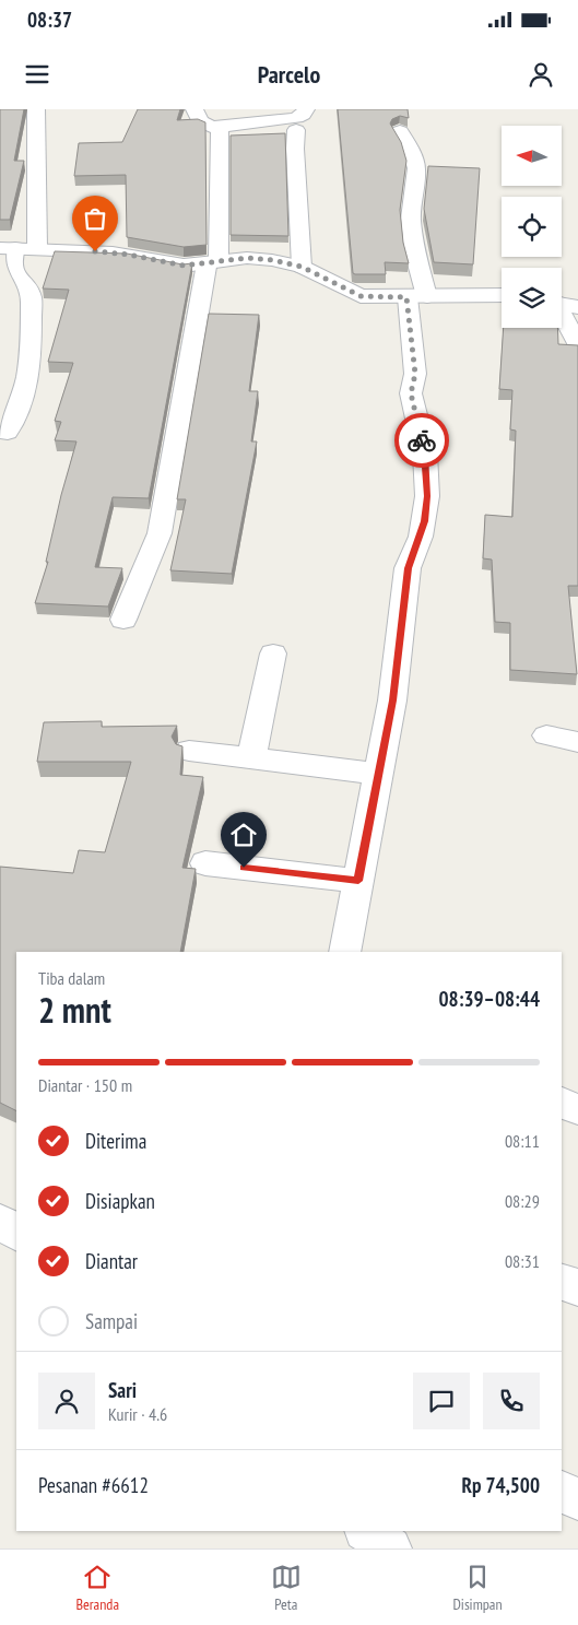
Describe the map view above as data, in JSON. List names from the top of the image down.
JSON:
{
  "north": "left",
  "page": {
    "status": "08:37",
    "header": "Parcelo",
    "heading": ["2 mnt", "Tiba dalam", "08:39–08:44"],
    "panel": [
      "Sari",
      "Kurir · 4.6",
      "Pesanan #6612",
      "Rp 74,500"
    ],
    "bar": "Diantar · 150 m",
    "list": [
      ["Diterima", "08:11"],
      ["Disiapkan", "08:29"],
      ["Diantar", "08:31"],
      "Sampai"
    ],
    "tabs": ["Beranda", "Peta", "Disimpan"]
  }
}
